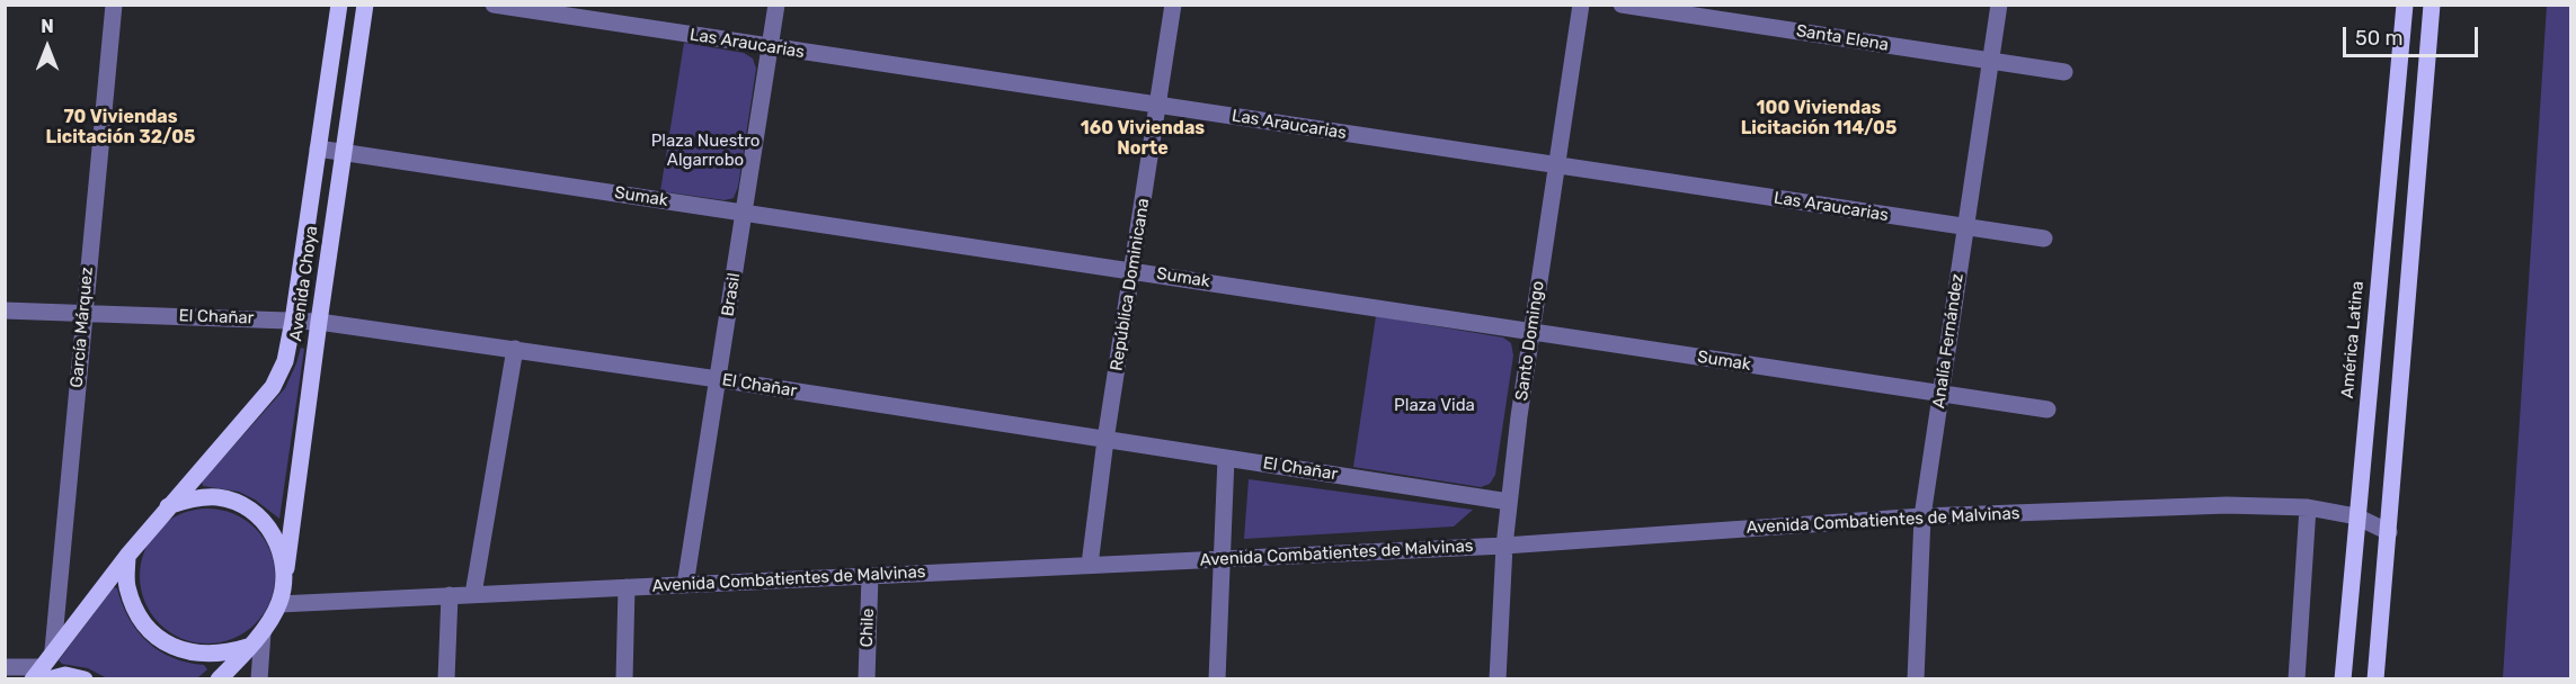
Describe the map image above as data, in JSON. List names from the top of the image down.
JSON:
{
  "streets": {
    "main road": ["Avenida Choya", "América Latina"],
    "street": [
      "Santa Elena",
      "Las Araucarias",
      "Sumak",
      "República Dominicana",
      "Brasil",
      "El Chañar",
      "García Márquez",
      "Santo Domingo",
      "Analía Fernández",
      "Avenida Combatientes de Malvinas",
      "Chile"
    ]
  },
  "crossings": [
    ["Santa Elena", "Analía Fernández"],
    ["Las Araucarias", "República Dominicana"],
    ["Las Araucarias", "Brasil"],
    ["Las Araucarias", "Santo Domingo"],
    ["Las Araucarias", "Analía Fernández"],
    ["Sumak", "Avenida Choya"],
    ["Sumak", "República Dominicana"],
    ["Sumak", "Brasil"],
    ["Sumak", "Santo Domingo"],
    ["Sumak", "Analía Fernández"],
    ["Avenida Choya", "El Chañar"],
    ["Avenida Choya", "Avenida Combatientes de Malvinas"],
    ["República Dominicana", "El Chañar"],
    ["República Dominicana", "Avenida Combatientes de Malvinas"],
    ["Brasil", "El Chañar"],
    ["Brasil", "Avenida Combatientes de Malvinas"],
    ["El Chañar", "García Márquez"],
    ["El Chañar", "Santo Domingo"],
    ["América Latina", "Avenida Combatientes de Malvinas"],
    ["Santo Domingo", "Avenida Combatientes de Malvinas"],
    ["Analía Fernández", "Avenida Combatientes de Malvinas"],
    ["Avenida Combatientes de Malvinas", "Chile"]
  ],
  "districts": ["100 Viviendas Licitación 114/05", "70 Viviendas Licitación 32/05", "160 Viviendas Norte"],
  "parks": ["Plaza Nuestro Algarrobo", "Plaza Vida"],
  "scale_bar": "50 m",
  "north": "top"
}
